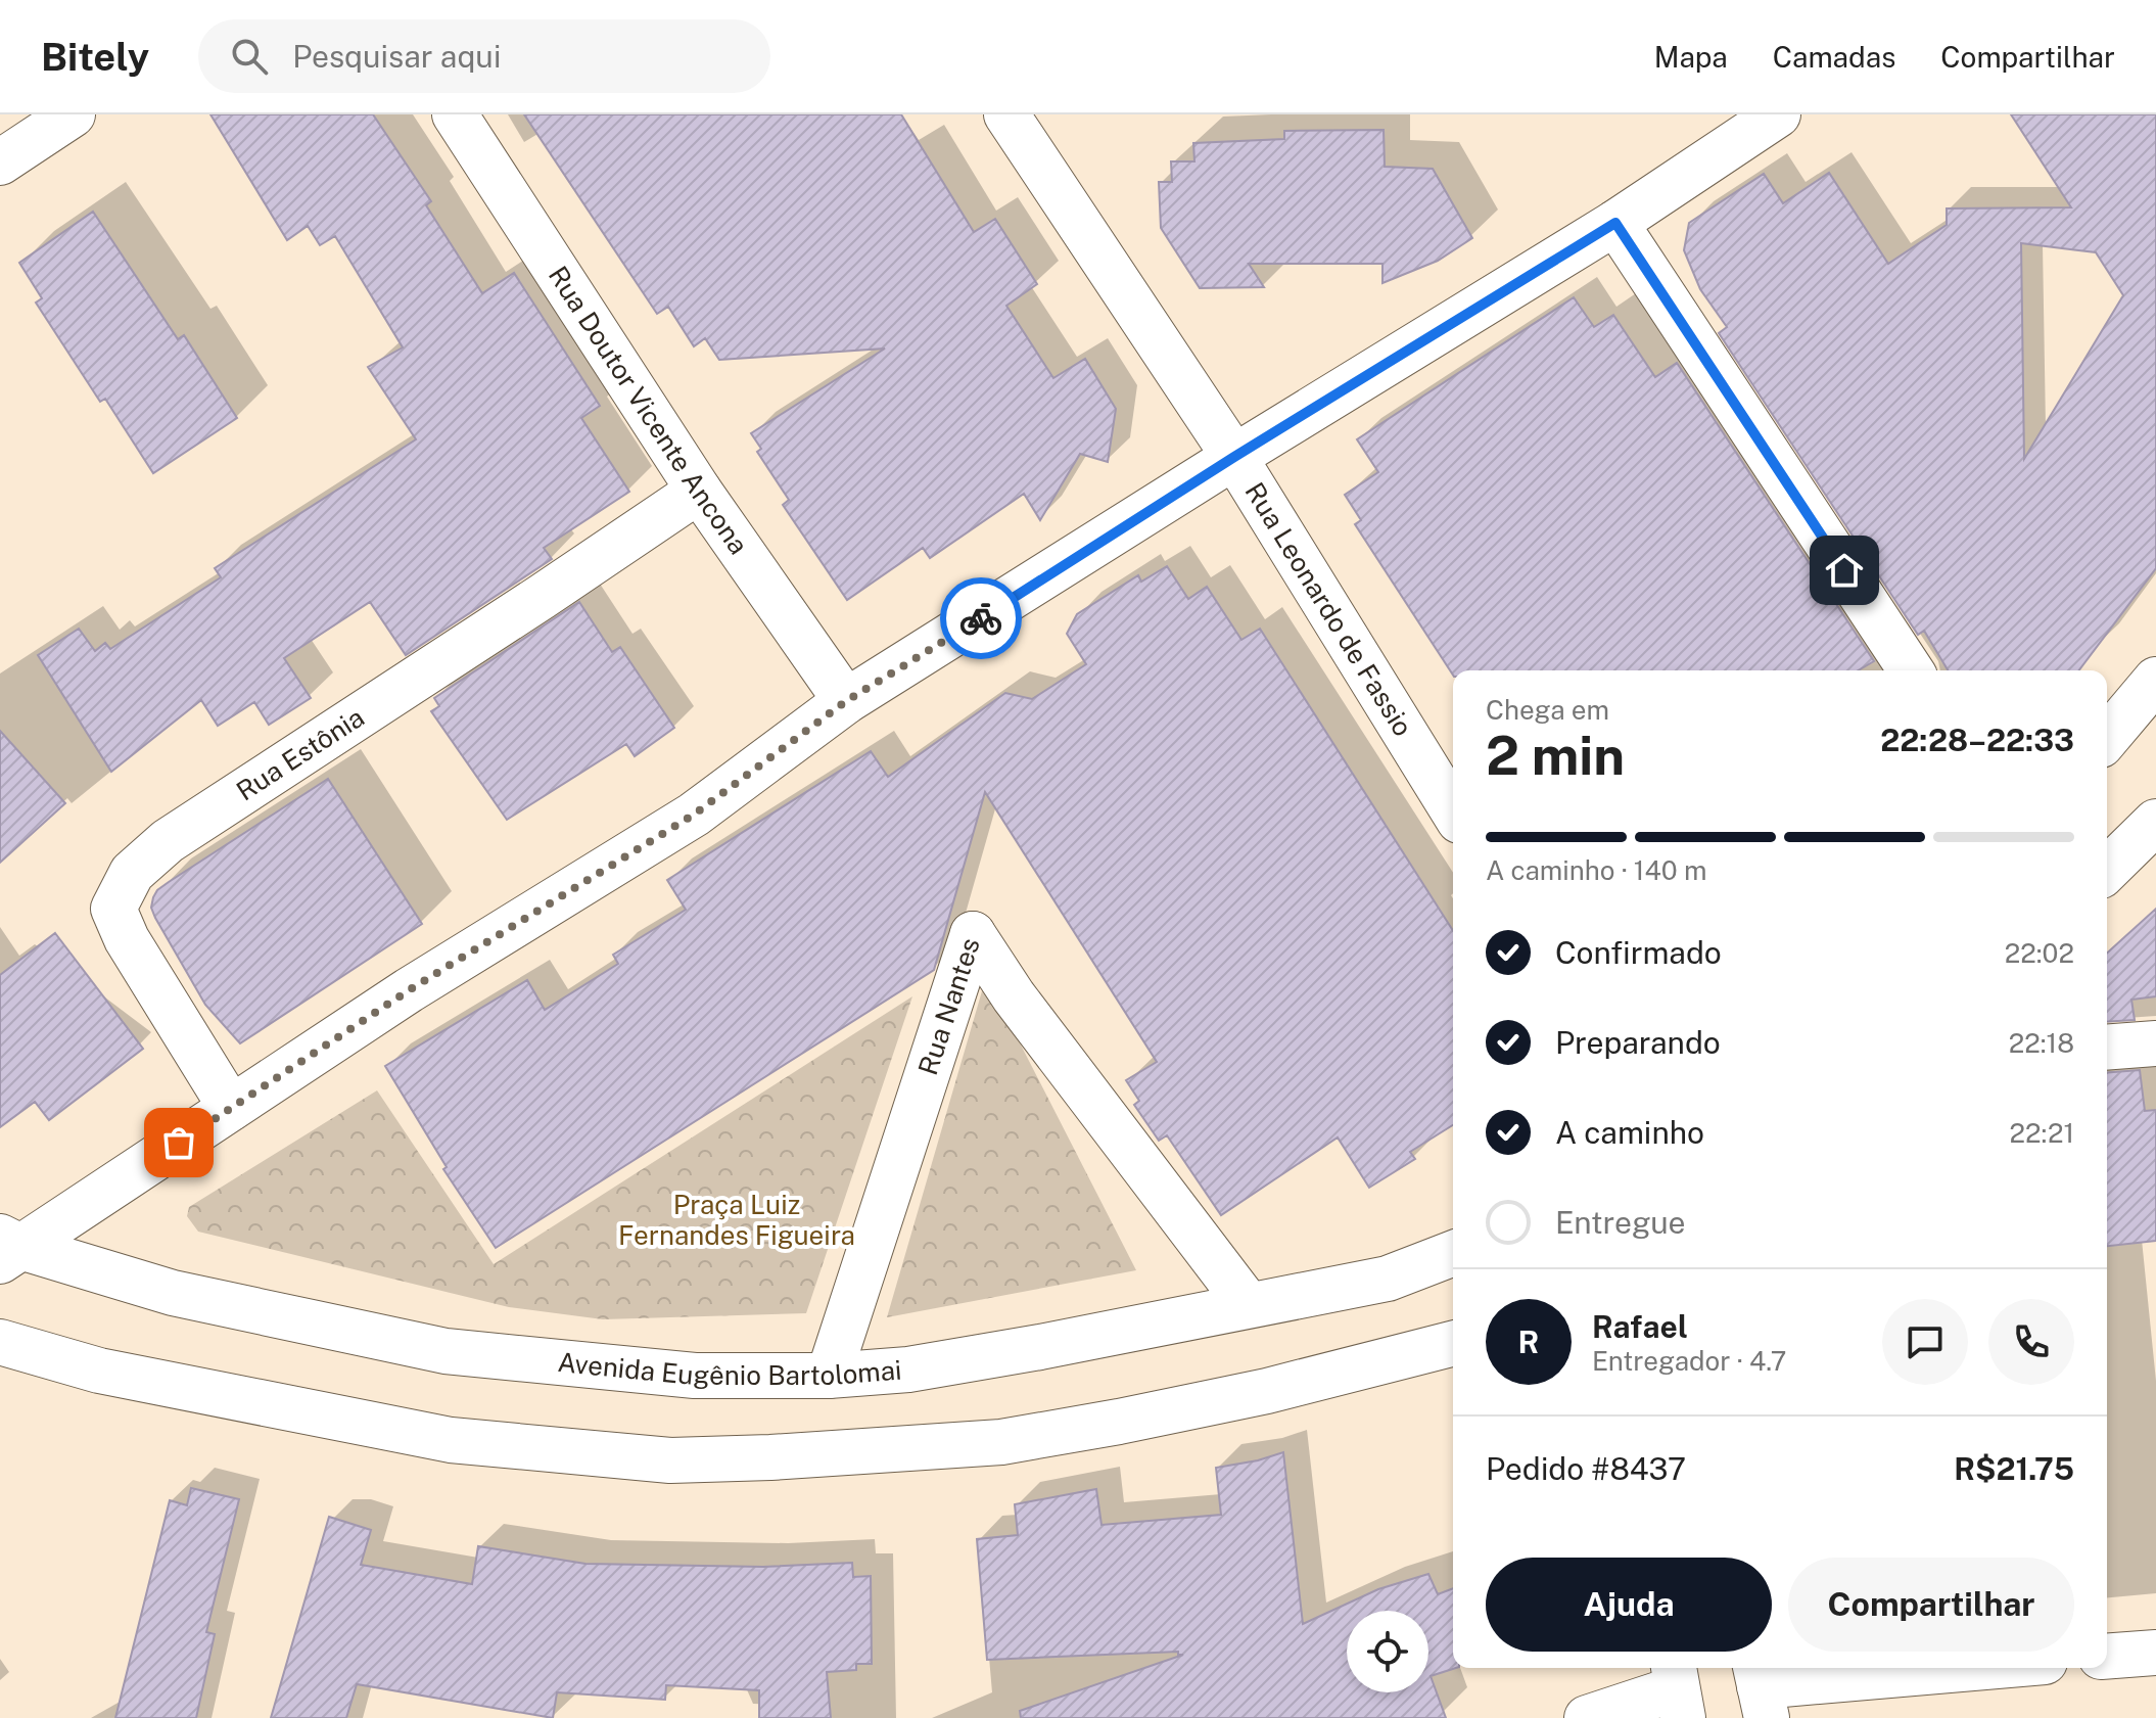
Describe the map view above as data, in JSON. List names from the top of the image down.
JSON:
{
  "streets": {
    "street": [
      "Rua Doutor Vicente Ancona",
      "Rua Leonardo de Fassio",
      "Rua Estônia",
      "Rua Nantes",
      "Avenida Eugênio Bartolomai"
    ]
  },
  "crossings": [
    ["Rua Doutor Vicente Ancona", "Rua Estônia"],
    ["Rua Nantes", "Avenida Eugênio Bartolomai"]
  ],
  "parks": ["Praça Luiz Fernandes Figueira"],
  "page": {
    "header": "Bitely",
    "search": "Pesquisar aqui",
    "nav": ["Mapa", "Camadas", "Compartilhar"],
    "heading": ["2 min", "Chega em", "22:28–22:33"],
    "panel": [
      "Rafael",
      "Entregador · 4.7",
      "Pedido #8437",
      "R$21.75"
    ],
    "bar": "A caminho · 140 m",
    "list": [
      ["Confirmado", "22:02"],
      ["Preparando", "22:18"],
      ["A caminho", "22:21"],
      "Entregue"
    ],
    "round": "R",
    "buttons": ["Ajuda", "Compartilhar"]
  }
}
